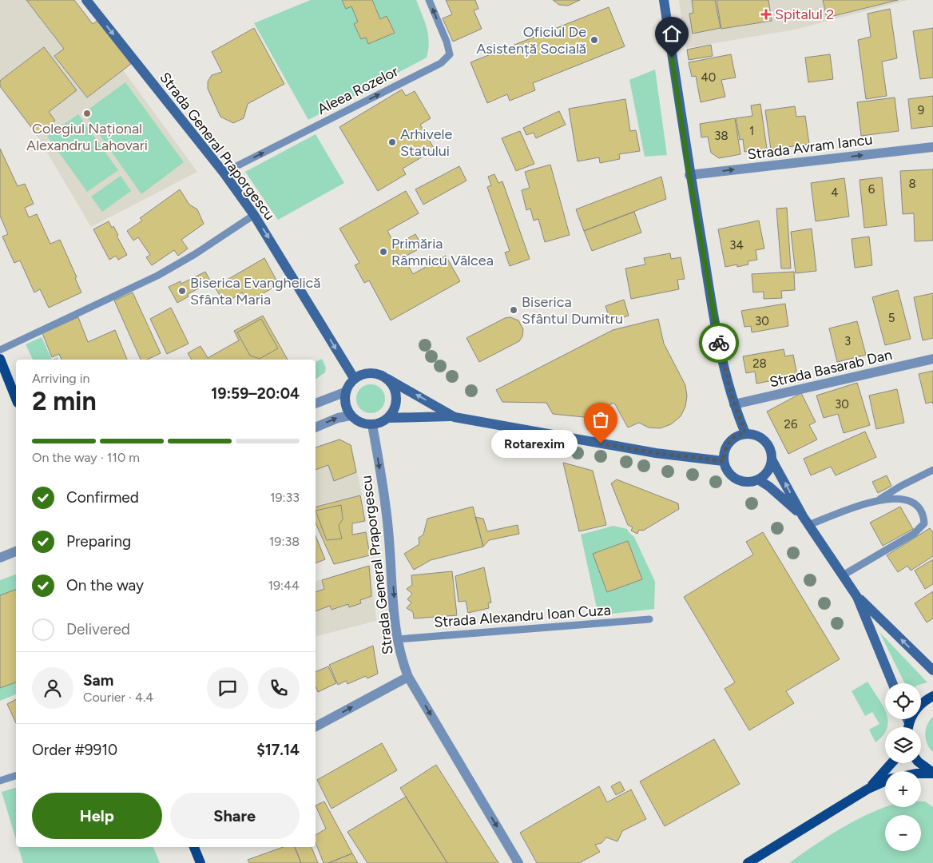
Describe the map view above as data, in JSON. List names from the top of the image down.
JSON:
{
  "streets": {
    "street": ["Strada General Praporgescu", "Strada Avram Iancu", "Strada Basarab Dan"],
    "lane": ["Aleea Rozelor", "Strada Alexandru Ioan Cuza"]
  },
  "crossings": [
    ["Aleea Rozelor", "Strada General Praporgescu"],
    ["Strada General Praporgescu", "Strada Alexandru Ioan Cuza"]
  ],
  "one_way": ["Aleea Rozelor", "Strada General Praporgescu", "Strada Avram Iancu"],
  "places": {
    "health": ["Spitalul 2"],
    "other": [
      "Oficiul De Asistență Socială",
      "Colegiul Național Alexandru Lahovari",
      "Arhivele Statului",
      "Primăria Râmnicu Vâlcea",
      "Biserica Evanghelică Sfânta Maria",
      "Biserica Sfântul Dumitru",
      "Rotarexim"
    ]
  },
  "house_numbers": [
    "40",
    "9",
    "1",
    "38",
    "8",
    "6",
    "4",
    "34",
    "5",
    "30",
    "3",
    "28",
    "30",
    "26"
  ],
  "page": {
    "heading": ["2 min", "Arriving in", "19:59–20:04"],
    "panel": [
      "Sam",
      "Courier · 4.4",
      "Order #9910",
      "$17.14"
    ],
    "bar": "On the way · 110 m",
    "bubble": "Rotarexim",
    "list": [
      ["Confirmed", "19:33"],
      ["Preparing", "19:38"],
      ["On the way", "19:44"],
      "Delivered"
    ],
    "map_buttons": ["+", "−"],
    "buttons": ["Help", "Share"]
  }
}
